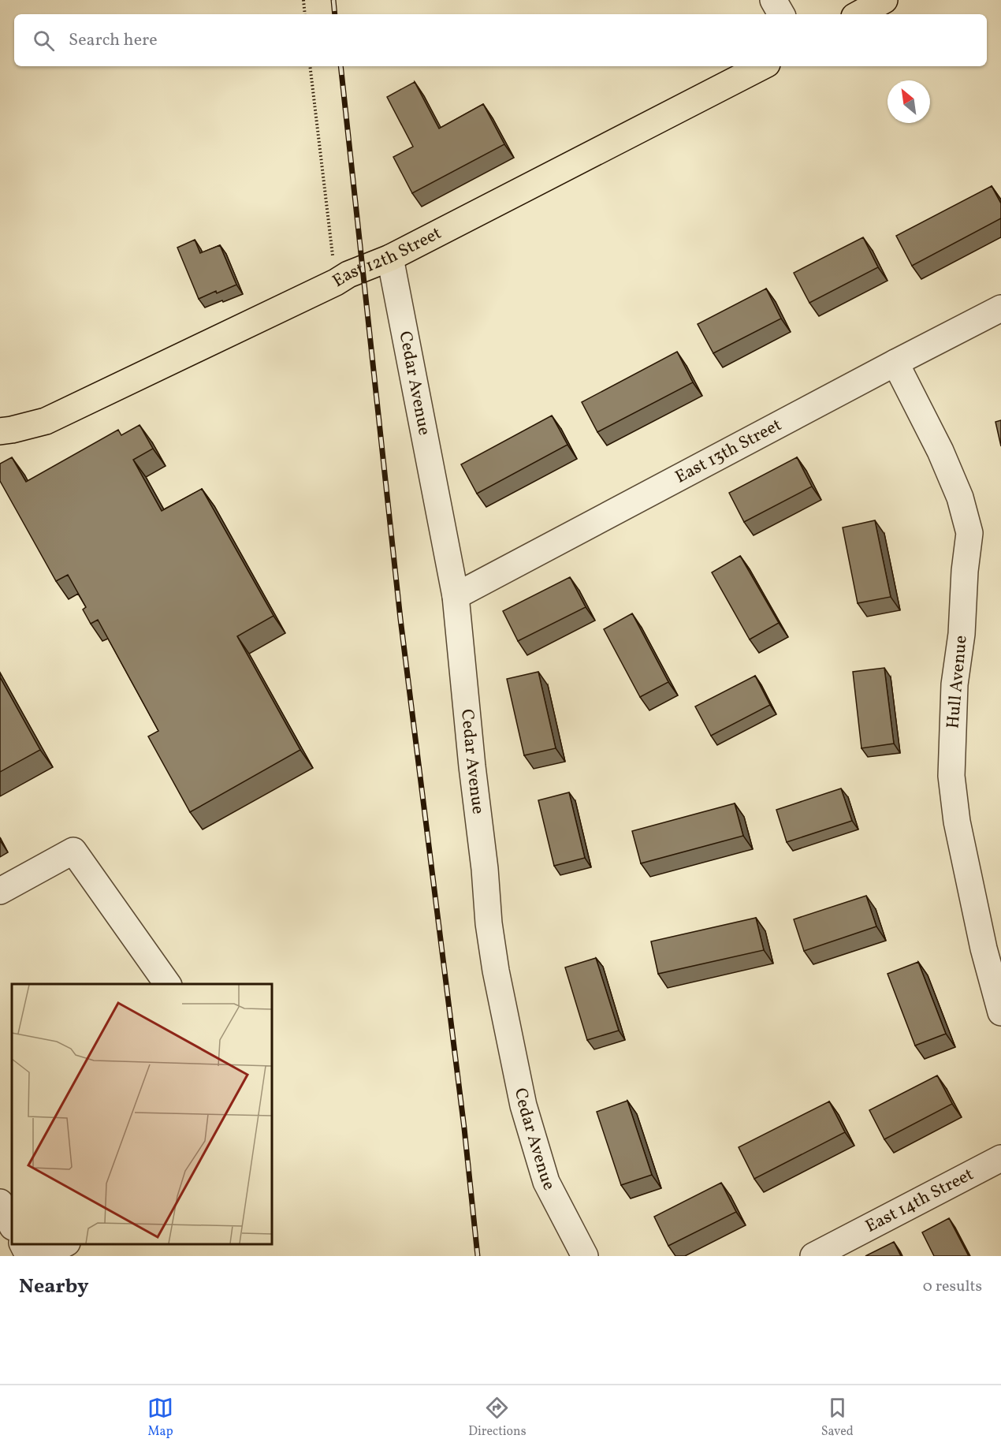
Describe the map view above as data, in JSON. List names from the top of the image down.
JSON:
{
  "streets": {
    "main road": ["East 12th Street"],
    "street": [
      "Cedar Avenue",
      "East 13th Street",
      "Hull Avenue",
      "East 14th Street"
    ]
  },
  "crossings": [
    ["East 12th Street", "Cedar Avenue"],
    ["Cedar Avenue", "East 13th Street"],
    ["East 13th Street", "Hull Avenue"]
  ],
  "north": "top left",
  "page": {
    "search": "Search here",
    "heading": ["Nearby", "0 results"],
    "nav": ["Map", "Directions", "Saved"]
  }
}
